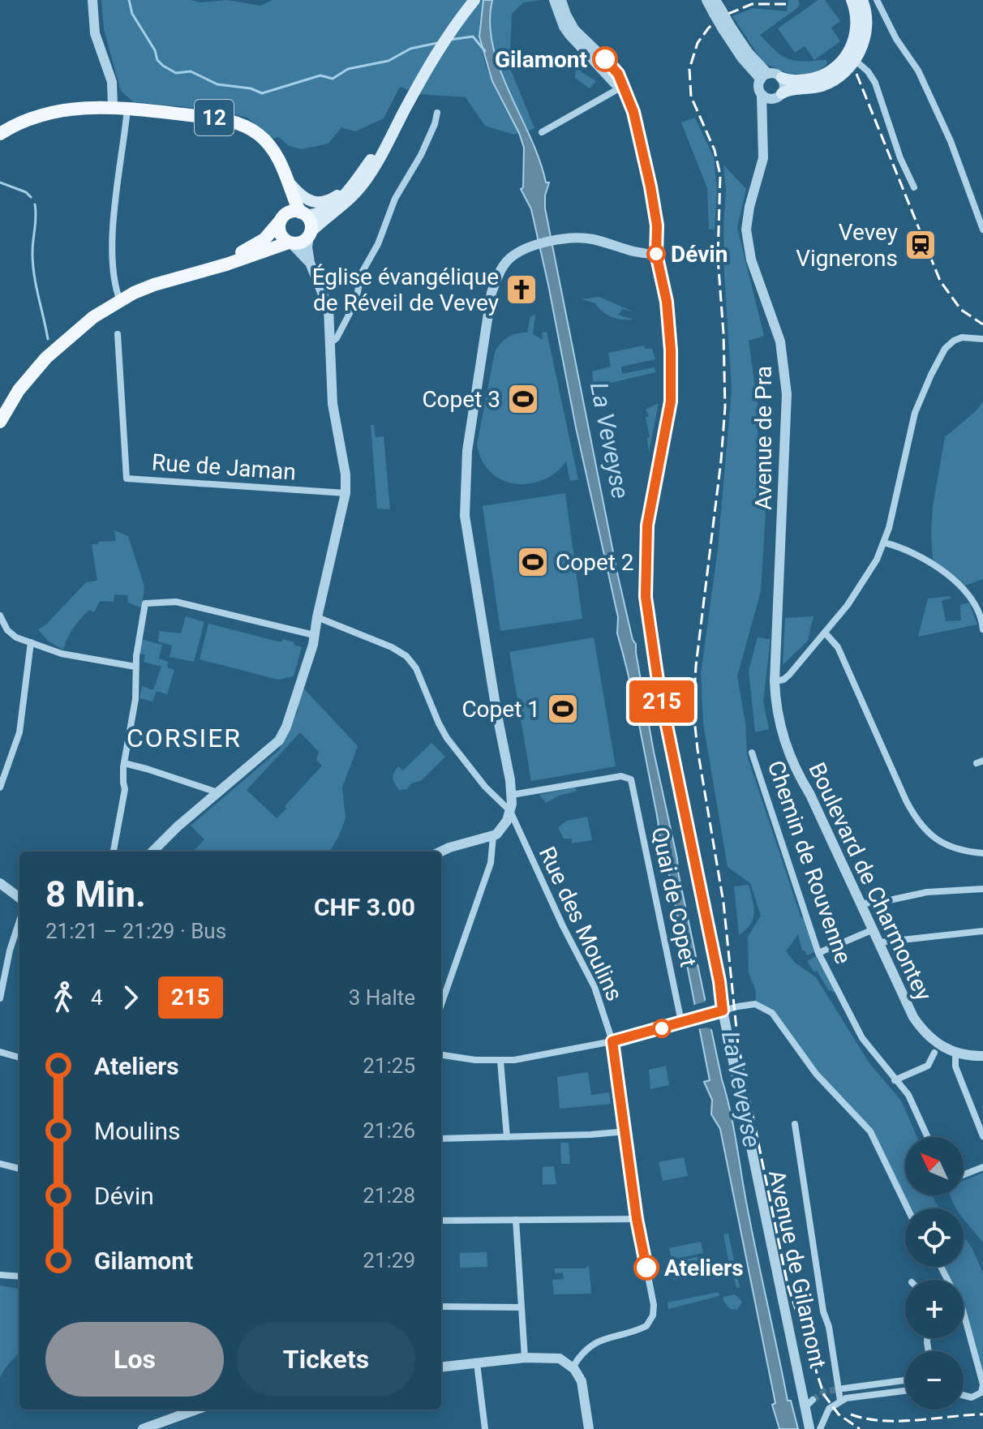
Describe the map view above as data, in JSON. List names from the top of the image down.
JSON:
{
  "streets": {
    "main road": ["12"],
    "street": [
      "Avenue de Pra",
      "Rue de Jaman",
      "Chemin de Rouvenne",
      "Boulevard de Charmontey",
      "Quai de Copet",
      "Rue des Moulins",
      "Avenue de Gilamont"
    ]
  },
  "crossings": [
    ["Avenue de Pra", "Boulevard de Charmontey"]
  ],
  "districts": ["CORSIER"],
  "water": ["La Veveyse"],
  "places": {
    "other": ["Gilamont", "Dévin", "Ateliers"],
    "station": ["Vevey Vignerons"],
    "church": ["Église évangélique de Réveil de Vevey"],
    "sports": ["Copet 3", "Copet 2", "Copet 1"]
  },
  "lines": ["bus line 215"],
  "north": "top left",
  "page": {
    "on_map": "215",
    "heading": ["8 Min.", "21:21 – 21:29 · Bus", "CHF 3.00"],
    "legs": ["4", "215", "3 Halte"],
    "list": [
      {
        "name": "Ateliers",
        "value": "21:25"
      },
      {
        "name": "Moulins",
        "value": "21:26"
      },
      {
        "name": "Dévin",
        "value": "21:28"
      },
      {
        "name": "Gilamont",
        "value": "21:29"
      }
    ],
    "map_buttons": ["+", "−"],
    "buttons": ["Los", "Tickets"]
  }
}
